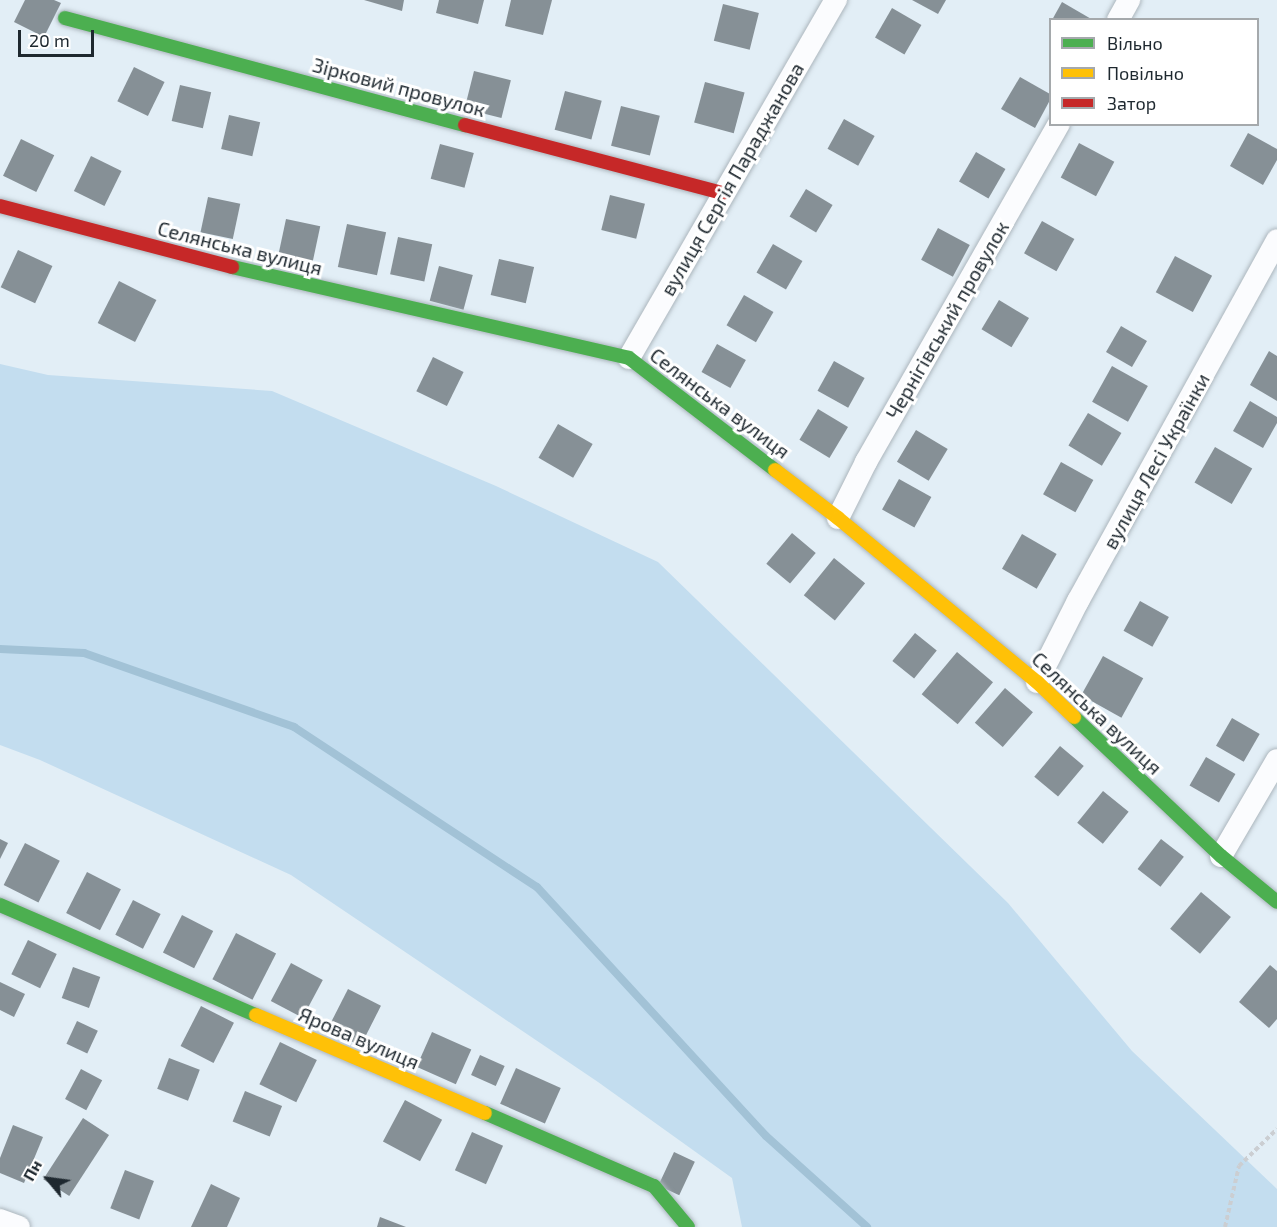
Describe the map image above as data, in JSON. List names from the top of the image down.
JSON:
{
  "streets": {
    "street": [
      "Зірковий провулок",
      "вулиця Сергія Параджанова",
      "Селянська вулиця",
      "Чернігівський провулок",
      "вулиця Лесі Українки",
      "Ярова вулиця"
    ]
  },
  "crossings": [
    ["Зірковий провулок", "вулиця Сергія Параджанова"],
    ["вулиця Сергія Параджанова", "Селянська вулиця"],
    ["Селянська вулиця", "Чернігівський провулок"],
    ["Селянська вулиця", "вулиця Лесі Українки"]
  ],
  "legend": ["Вільно", "Повільно", "Затор"],
  "scale_bar": "20 m",
  "north": "top left"
}
